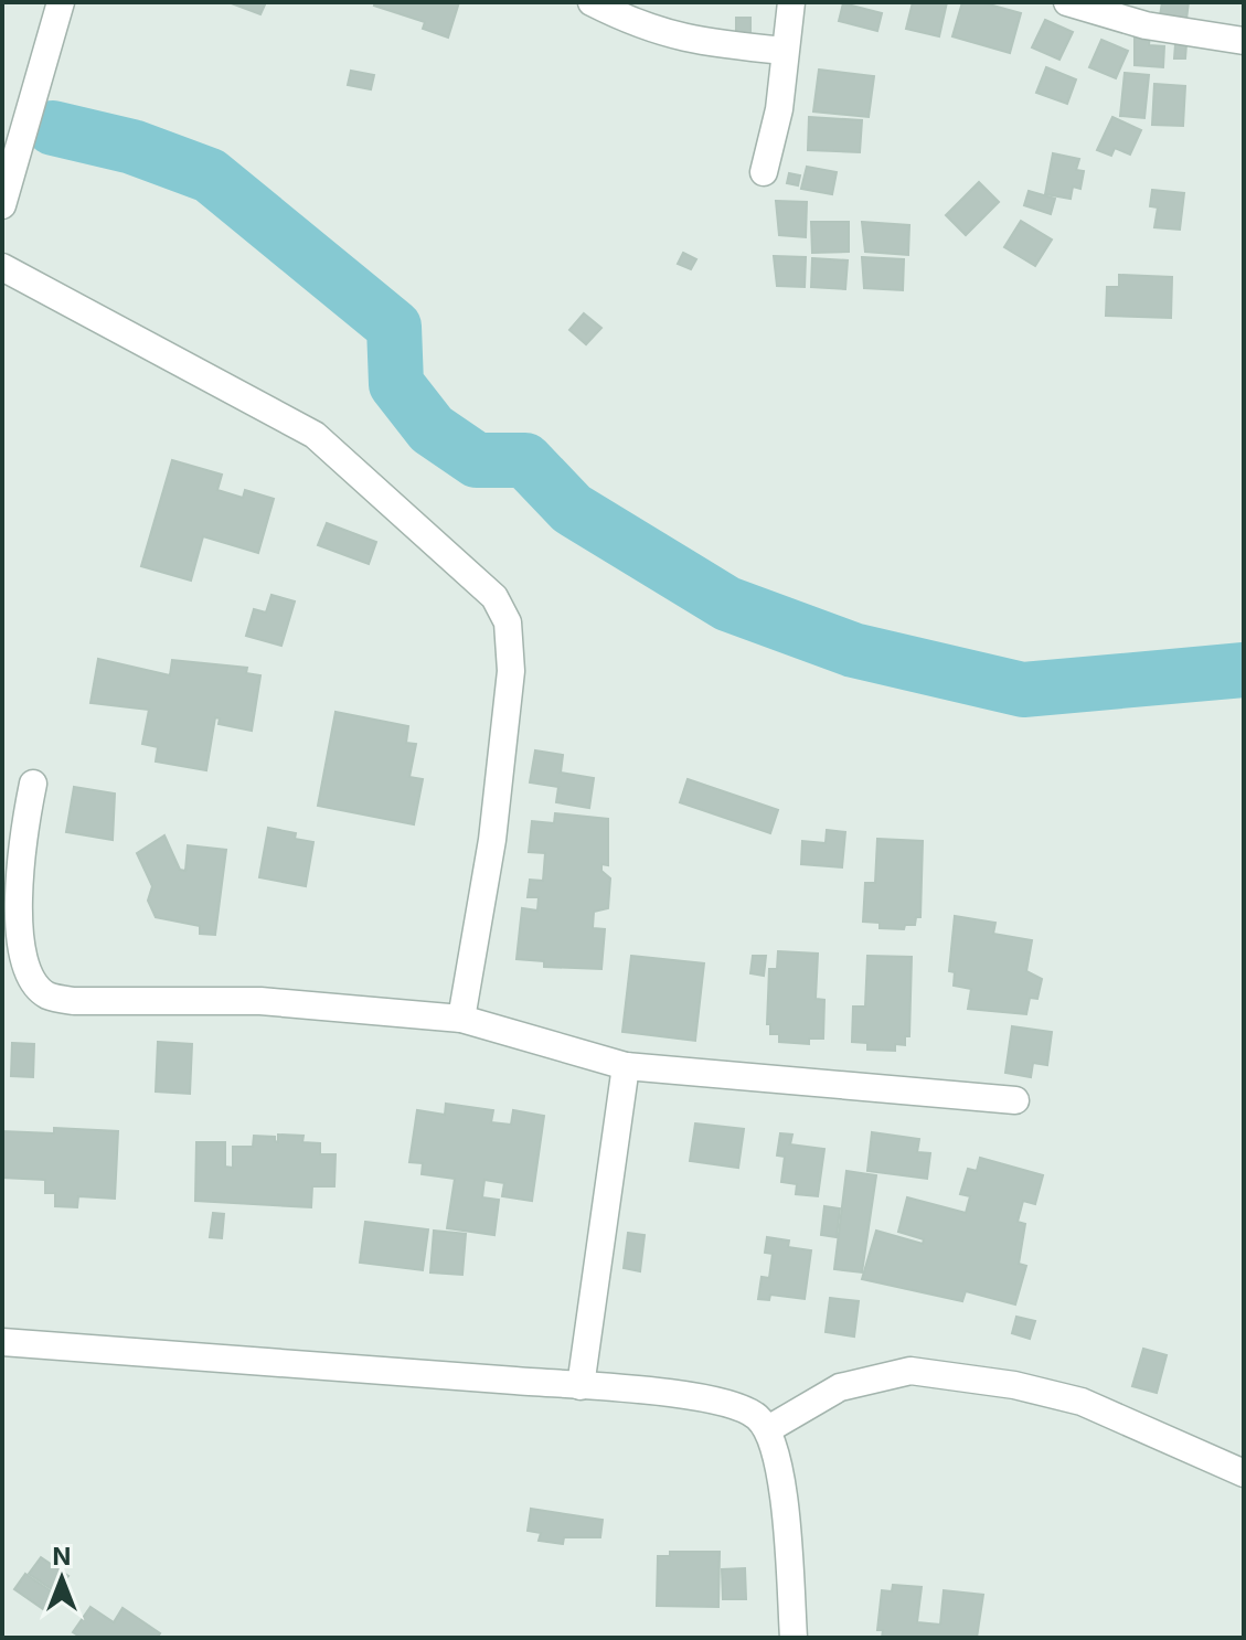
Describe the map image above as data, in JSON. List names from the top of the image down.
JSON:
{
  "north": "top"
}
